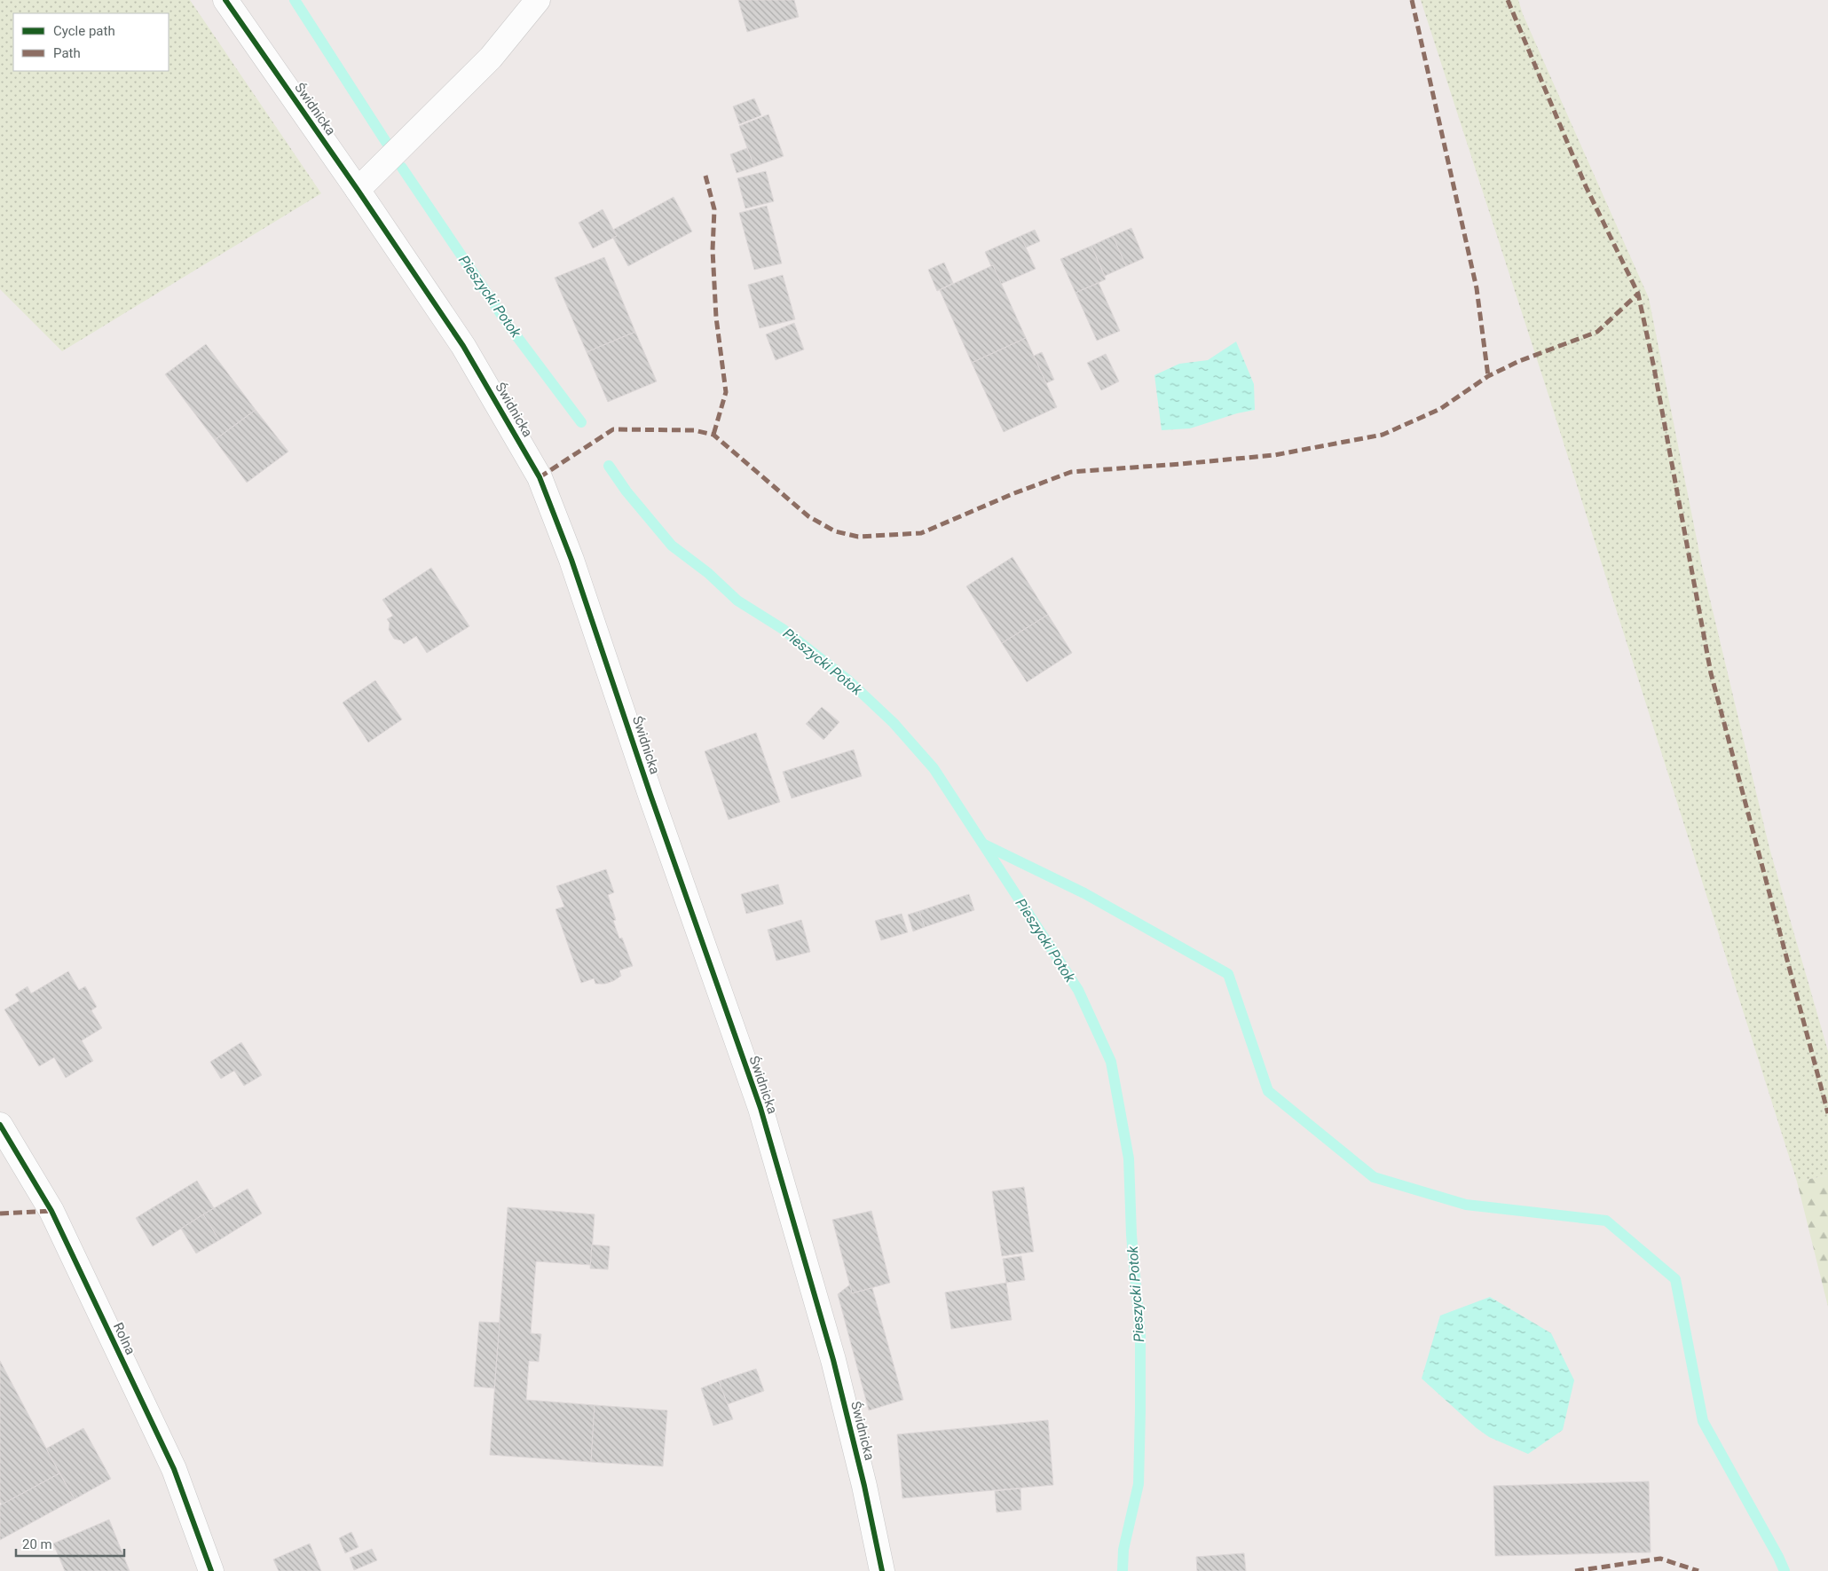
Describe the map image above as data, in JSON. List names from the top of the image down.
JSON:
{
  "streets": {
    "street": ["Świdnicka", "Rolna"]
  },
  "water": ["Pieszycki Potok"],
  "legend": ["Cycle path", "Path"],
  "scale_bar": "20 m"
}
